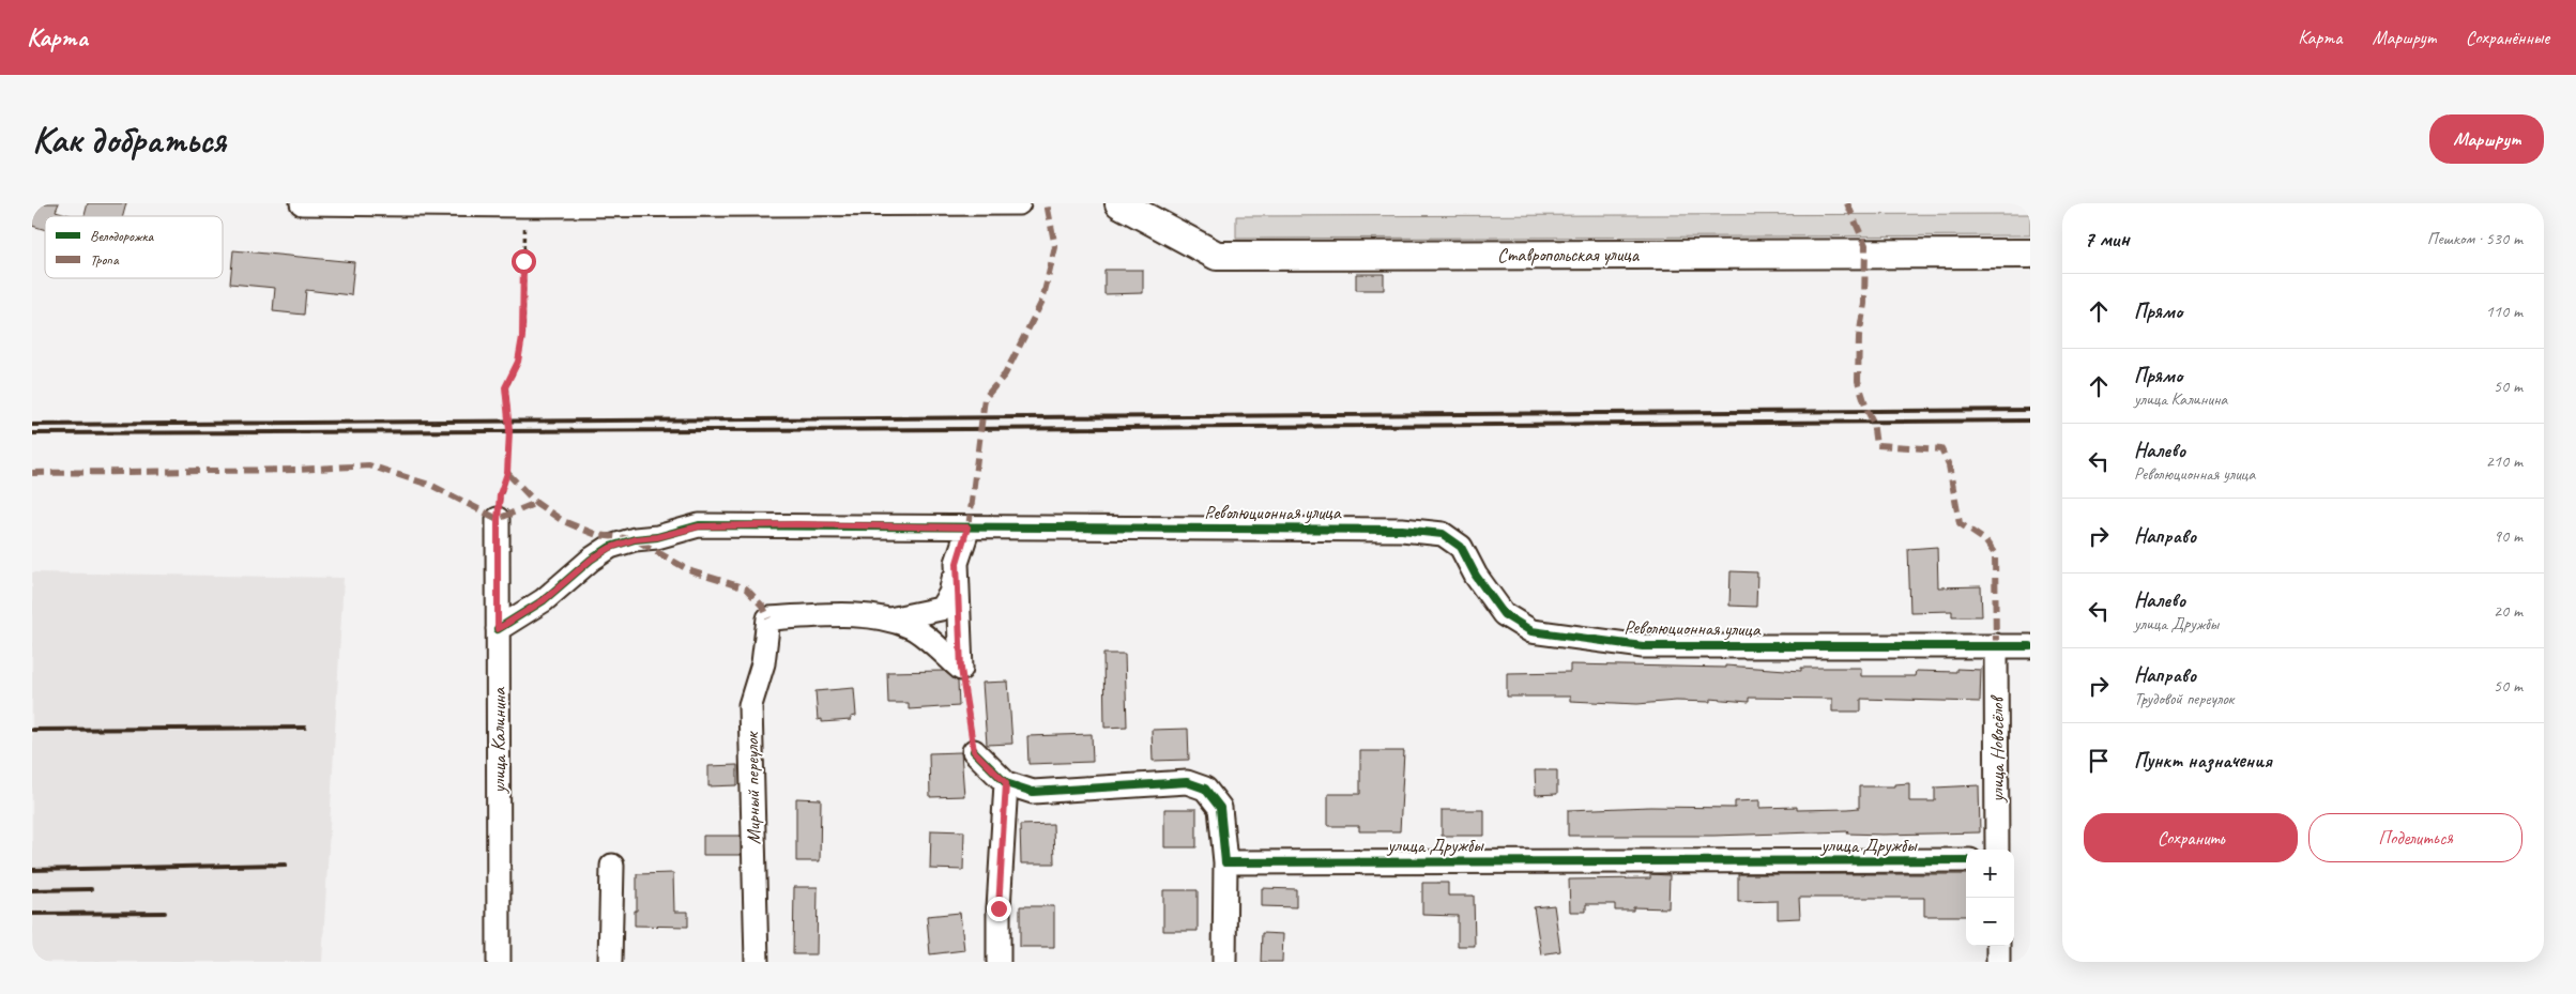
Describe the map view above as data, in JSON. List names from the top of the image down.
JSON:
{
  "streets": {
    "main road": ["Ставропольская улица"],
    "street": [
      "Революционная улица",
      "улица Калинина",
      "улица Новосёлов",
      "Мирный переулок",
      "улица Дружбы"
    ]
  },
  "crossings": [
    ["Революционная улица", "улица Калинина"],
    ["Революционная улица", "улица Новосёлов"]
  ],
  "legend": ["Велодорожка", "Тропа"],
  "page": {
    "header": "Карта",
    "nav": ["Карта", "Маршрут", "Сохранённые"],
    "buttons": [
      "Маршрут",
      ["Сохранить", "Поделиться"]
    ],
    "title": "Как добраться",
    "heading": ["7 мин", "Пешком · 530 m"],
    "list": [
      ["Прямо", "110 m"],
      ["Прямо", "улица Калинина", "50 m"],
      ["Налево", "Революционная улица", "210 m"],
      ["Направо", "90 m"],
      ["Налево", "улица Дружбы", "20 m"],
      ["Направо", "Трудовой переулок", "50 m"],
      "Пункт назначения"
    ],
    "map_buttons": ["+", "−"]
  }
}
